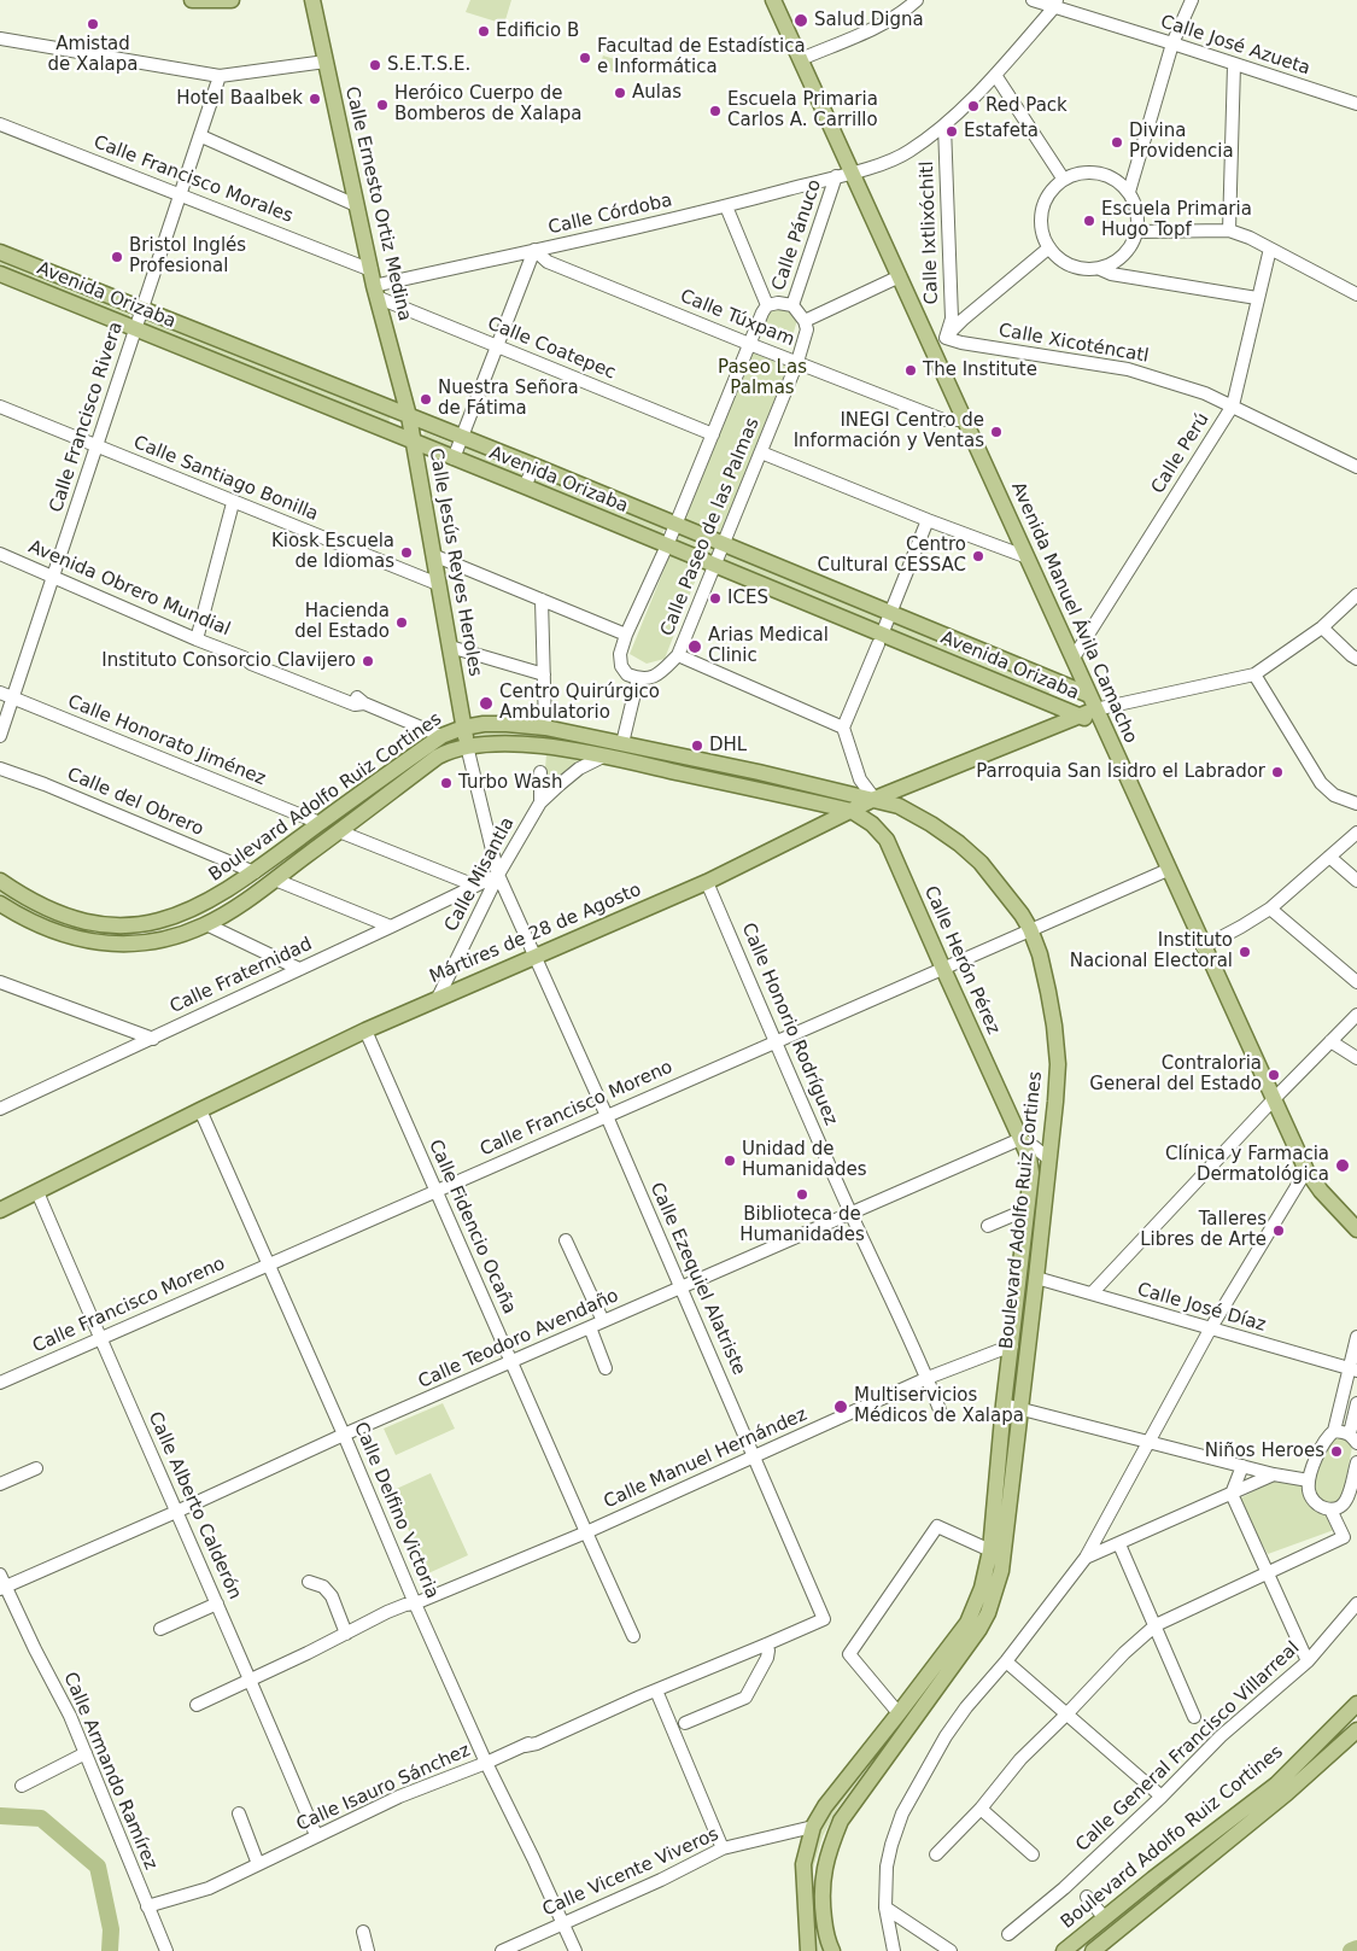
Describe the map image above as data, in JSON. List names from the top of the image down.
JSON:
{
  "streets": {
    "main road": [
      "Calle Ernesto Ortiz Medina",
      "Avenida Orizaba",
      "Calle Jesús Reyes Heroles",
      "Avenida Manuel Ávila Camacho",
      "Boulevard Adolfo Ruiz Cortines",
      "Mártires de 28 de Agosto",
      "Calle Herón Pérez"
    ],
    "street": [
      "Calle José Azueta",
      "Calle Francisco Morales",
      "Calle Córdoba",
      "Calle Ixtlixóchitl",
      "Calle Pánuco",
      "Calle Túxpam",
      "Calle Xicoténcatl",
      "Calle Coatepec",
      "Calle Francisco Rivera",
      "Calle Perú",
      "Calle Santiago Bonilla",
      "Calle Paseo de las Palmas",
      "Avenida Obrero Mundial",
      "Calle Honorato Jiménez",
      "Calle del Obrero",
      "Calle Misantla",
      "Calle Fraternidad",
      "Calle Honorio Rodríguez",
      "Calle Francisco Moreno",
      "Calle Fidencio Ocaña",
      "Calle Ezequiel Alatriste",
      "Calle José Díaz",
      "Calle Teodoro Avendaño",
      "Calle Manuel Hernández",
      "Calle Alberto Calderón",
      "Calle Delfino Victoria",
      "Calle General Francisco Villarreal",
      "Calle Armando Ramírez",
      "Calle Isauro Sánchez",
      "Calle Vicente Viveros"
    ]
  },
  "crossings": [
    ["Calle José Azueta", "Calle Córdoba"],
    ["Calle Francisco Morales", "Calle Ernesto Ortiz Medina"],
    ["Calle Francisco Morales", "Calle Córdoba"],
    ["Calle Francisco Morales", "Calle Coatepec"],
    ["Calle Francisco Morales", "Calle Francisco Rivera"],
    ["Calle Ernesto Ortiz Medina", "Calle Córdoba"],
    ["Calle Ernesto Ortiz Medina", "Avenida Orizaba"],
    ["Calle Ernesto Ortiz Medina", "Calle Coatepec"],
    ["Calle Ernesto Ortiz Medina", "Calle Jesús Reyes Heroles"],
    ["Calle Córdoba", "Calle Ixtlixóchitl"],
    ["Calle Córdoba", "Calle Pánuco"],
    ["Calle Córdoba", "Calle Túxpam"],
    ["Calle Córdoba", "Calle Coatepec"],
    ["Calle Córdoba", "Avenida Manuel Ávila Camacho"],
    ["Calle Ixtlixóchitl", "Calle Xicoténcatl"],
    ["Avenida Orizaba", "Calle Francisco Rivera"],
    ["Avenida Orizaba", "Calle Paseo de las Palmas"],
    ["Avenida Orizaba", "Calle Jesús Reyes Heroles"],
    ["Avenida Orizaba", "Avenida Manuel Ávila Camacho"],
    ["Avenida Orizaba", "Mártires de 28 de Agosto"],
    ["Calle Túxpam", "Calle Paseo de las Palmas"],
    ["Calle Túxpam", "Avenida Manuel Ávila Camacho"],
    ["Calle Xicoténcatl", "Calle Perú"],
    ["Calle Coatepec", "Calle Paseo de las Palmas"],
    ["Calle Francisco Rivera", "Calle Santiago Bonilla"],
    ["Calle Francisco Rivera", "Avenida Obrero Mundial"],
    ["Calle Francisco Rivera", "Calle Honorato Jiménez"],
    ["Calle Perú", "Avenida Manuel Ávila Camacho"],
    ["Calle Santiago Bonilla", "Calle Jesús Reyes Heroles"],
    ["Calle Jesús Reyes Heroles", "Boulevard Adolfo Ruiz Cortines"],
    ["Calle Jesús Reyes Heroles", "Calle Misantla"],
    ["Calle Jesús Reyes Heroles", "Mártires de 28 de Agosto"],
    ["Calle Jesús Reyes Heroles", "Calle Fraternidad"],
    ["Calle Jesús Reyes Heroles", "Calle Ezequiel Alatriste"],
    ["Avenida Obrero Mundial", "Boulevard Adolfo Ruiz Cortines"],
    ["Avenida Manuel Ávila Camacho", "Calle Francisco Moreno"],
    ["Calle Honorato Jiménez", "Boulevard Adolfo Ruiz Cortines"],
    ["Boulevard Adolfo Ruiz Cortines", "Calle del Obrero"],
    ["Boulevard Adolfo Ruiz Cortines", "Calle Misantla"],
    ["Boulevard Adolfo Ruiz Cortines", "Mártires de 28 de Agosto"],
    ["Boulevard Adolfo Ruiz Cortines", "Calle Herón Pérez"],
    ["Boulevard Adolfo Ruiz Cortines", "Calle Francisco Moreno"],
    ["Boulevard Adolfo Ruiz Cortines", "Calle José Díaz"],
    ["Boulevard Adolfo Ruiz Cortines", "Calle Teodoro Avendaño"],
    ["Boulevard Adolfo Ruiz Cortines", "Calle Manuel Hernández"],
    ["Boulevard Adolfo Ruiz Cortines", "Calle Vicente Viveros"],
    ["Calle Misantla", "Mártires de 28 de Agosto"],
    ["Calle Misantla", "Calle Fraternidad"],
    ["Mártires de 28 de Agosto", "Calle Herón Pérez"],
    ["Mártires de 28 de Agosto", "Calle Honorio Rodríguez"],
    ["Mártires de 28 de Agosto", "Calle Fidencio Ocaña"],
    ["Mártires de 28 de Agosto", "Calle Ezequiel Alatriste"],
    ["Mártires de 28 de Agosto", "Calle Alberto Calderón"],
    ["Mártires de 28 de Agosto", "Calle Delfino Victoria"],
    ["Calle Herón Pérez", "Calle Francisco Moreno"],
    ["Calle Herón Pérez", "Calle Teodoro Avendaño"],
    ["Calle Honorio Rodríguez", "Calle Francisco Moreno"],
    ["Calle Honorio Rodríguez", "Calle Teodoro Avendaño"],
    ["Calle Honorio Rodríguez", "Calle Manuel Hernández"],
    ["Calle Francisco Moreno", "Calle Fidencio Ocaña"],
    ["Calle Francisco Moreno", "Calle Ezequiel Alatriste"],
    ["Calle Francisco Moreno", "Calle Alberto Calderón"],
    ["Calle Francisco Moreno", "Calle Delfino Victoria"],
    ["Calle Fidencio Ocaña", "Calle Teodoro Avendaño"],
    ["Calle Fidencio Ocaña", "Calle Manuel Hernández"],
    ["Calle Ezequiel Alatriste", "Calle Teodoro Avendaño"],
    ["Calle Ezequiel Alatriste", "Calle Manuel Hernández"],
    ["Calle Ezequiel Alatriste", "Calle Isauro Sánchez"],
    ["Calle Teodoro Avendaño", "Calle Alberto Calderón"],
    ["Calle Teodoro Avendaño", "Calle Delfino Victoria"],
    ["Calle Teodoro Avendaño", "Calle Armando Ramírez"],
    ["Calle Manuel Hernández", "Calle Alberto Calderón"],
    ["Calle Manuel Hernández", "Calle Delfino Victoria"],
    ["Calle Alberto Calderón", "Calle Isauro Sánchez"],
    ["Calle Delfino Victoria", "Calle Isauro Sánchez"],
    ["Calle Delfino Victoria", "Calle Vicente Viveros"],
    ["Calle Armando Ramírez", "Calle Isauro Sánchez"]
  ],
  "parks": ["Paseo Las Palmas"],
  "places": [
    "Salud Digna",
    "Amistad de Xalapa",
    "Edificio B",
    "Facultad de Estadística e Informática",
    "S.E.T.S.E.",
    "Aulas",
    "Hotel Baalbek",
    "Heróico Cuerpo de Bomberos de Xalapa",
    "Red Pack",
    "Escuela Primaria Carlos A. Carrillo",
    "Estafeta",
    "Divina Providencia",
    "Escuela Primaria Hugo Topf",
    "Bristol Inglés Profesional",
    "The Institute",
    "Nuestra Señora de Fátima",
    "INEGI Centro de Información y Ventas",
    "Kiosk Escuela de Idiomas",
    "Centro Cultural CESSAC",
    "ICES",
    "Hacienda del Estado",
    "Arias Medical Clinic",
    "Instituto Consorcio Clavijero",
    "Centro Quirúrgico Ambulatorio",
    "DHL",
    "Parroquia San Isidro el Labrador",
    "Turbo Wash",
    "Instituto Nacional Electoral",
    "Contraloria General del Estado",
    "Unidad de Humanidades",
    "Clínica y Farmacia Dermatológica",
    "Biblioteca de Humanidades",
    "Talleres Libres de Arte",
    "Multiservicios Médicos de Xalapa",
    "Niños Heroes"
  ]
}
